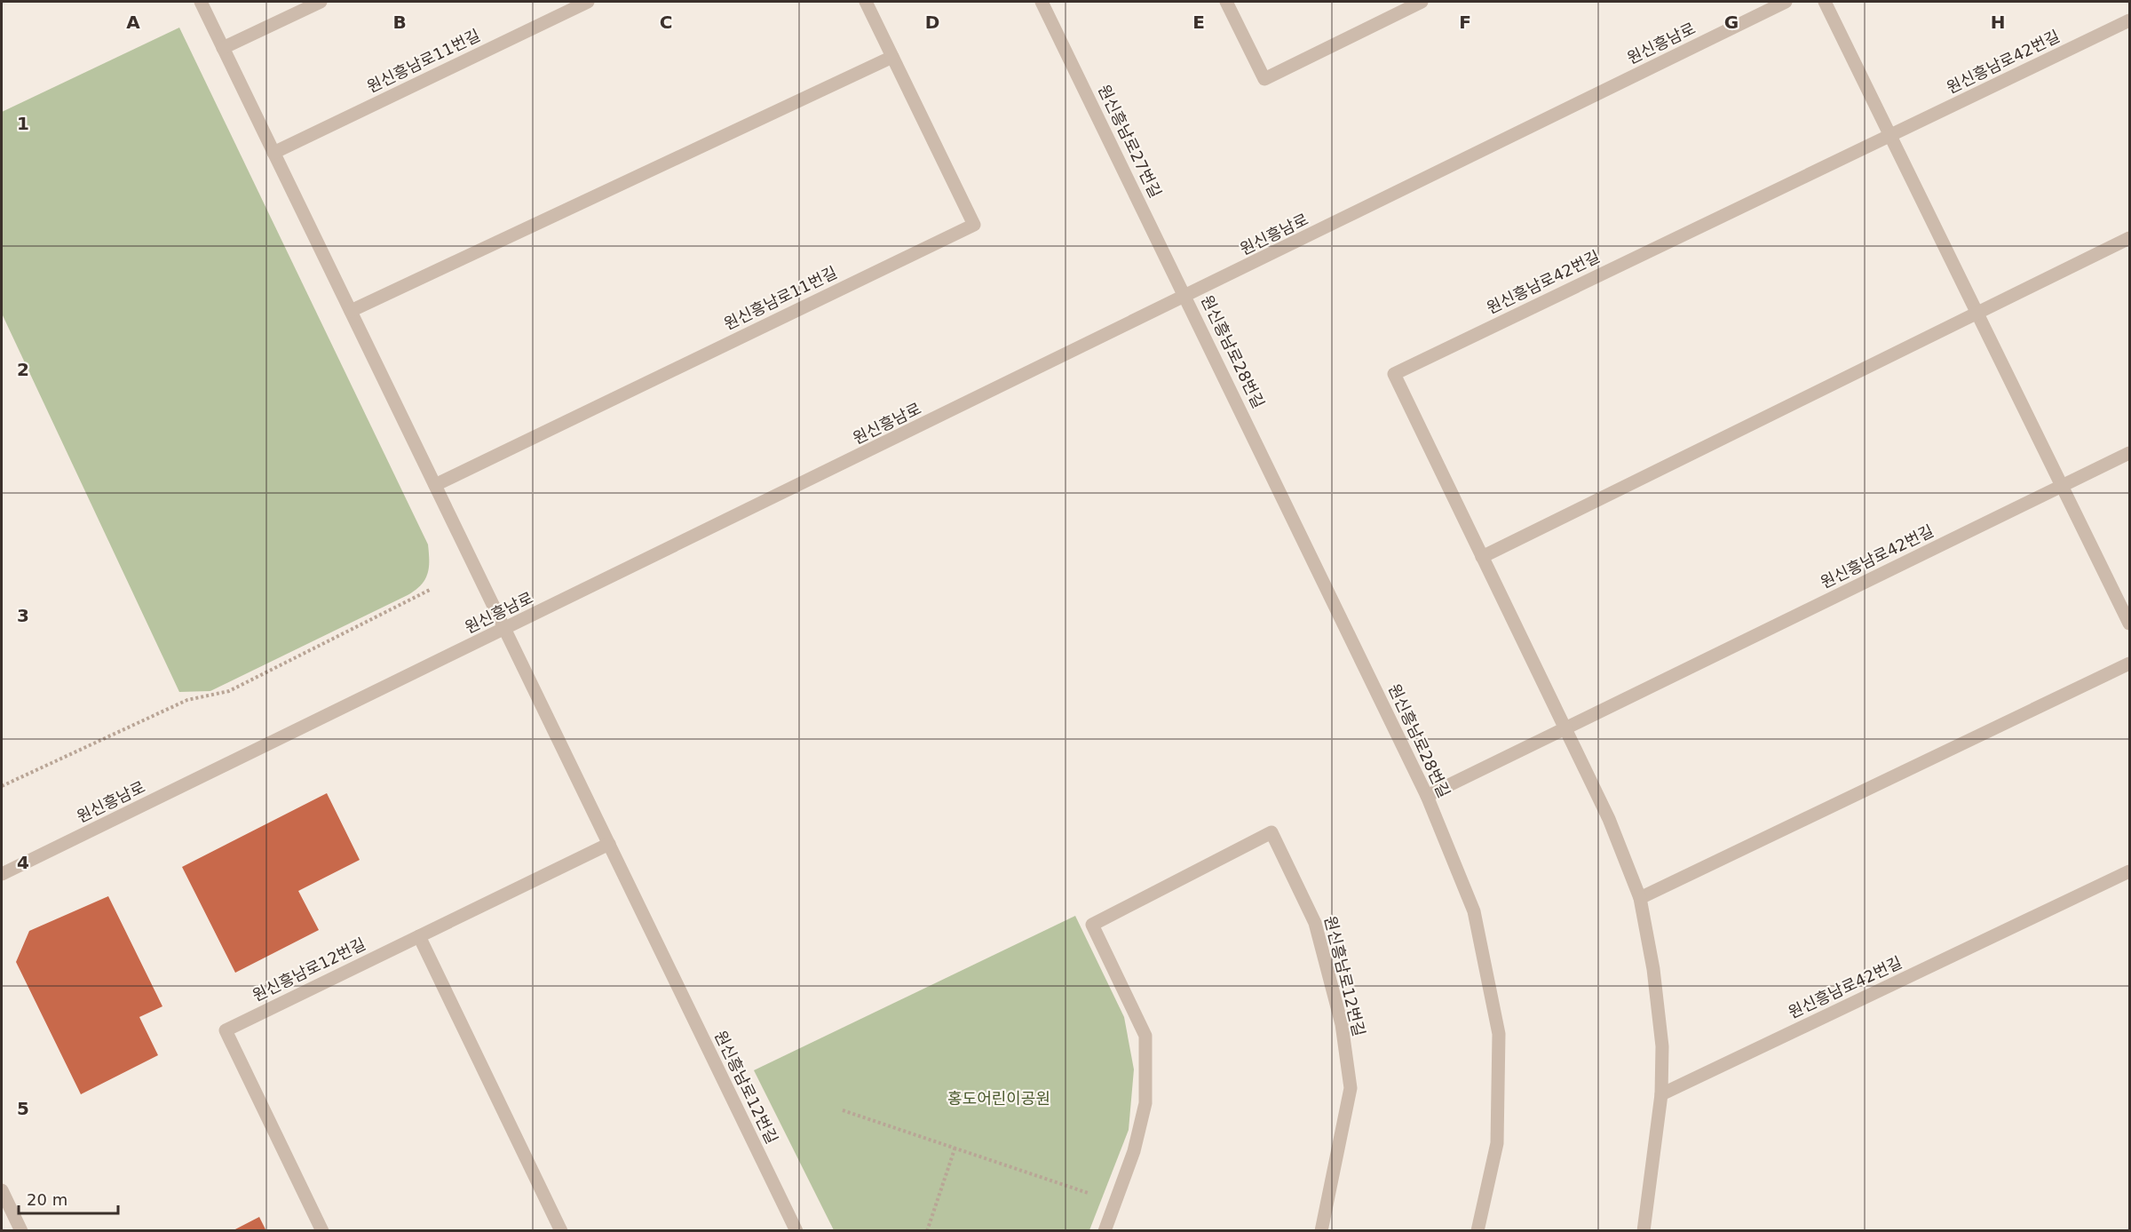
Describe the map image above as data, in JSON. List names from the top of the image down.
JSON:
{
  "streets": {
    "street": [
      "원신흥남로",
      "원신흥남로11번길",
      "원신흥남로42번길",
      "원신흥남로27번길",
      "원신흥남로28번길",
      "원신흥남로12번길"
    ]
  },
  "crossings": [
    ["원신흥남로", "원신흥남로27번길"],
    ["원신흥남로", "원신흥남로28번길"],
    ["원신흥남로", "원신흥남로12번길"],
    ["원신흥남로27번길", "원신흥남로28번길"]
  ],
  "parks": ["홍도어린이공원"],
  "scale_bar": "20 m",
  "grid": {
    "columns": [
      "A",
      "B",
      "C",
      "D",
      "E",
      "F",
      "G",
      "H"
    ],
    "rows": [
      "1",
      "2",
      "3",
      "4",
      "5"
    ]
  }
}
